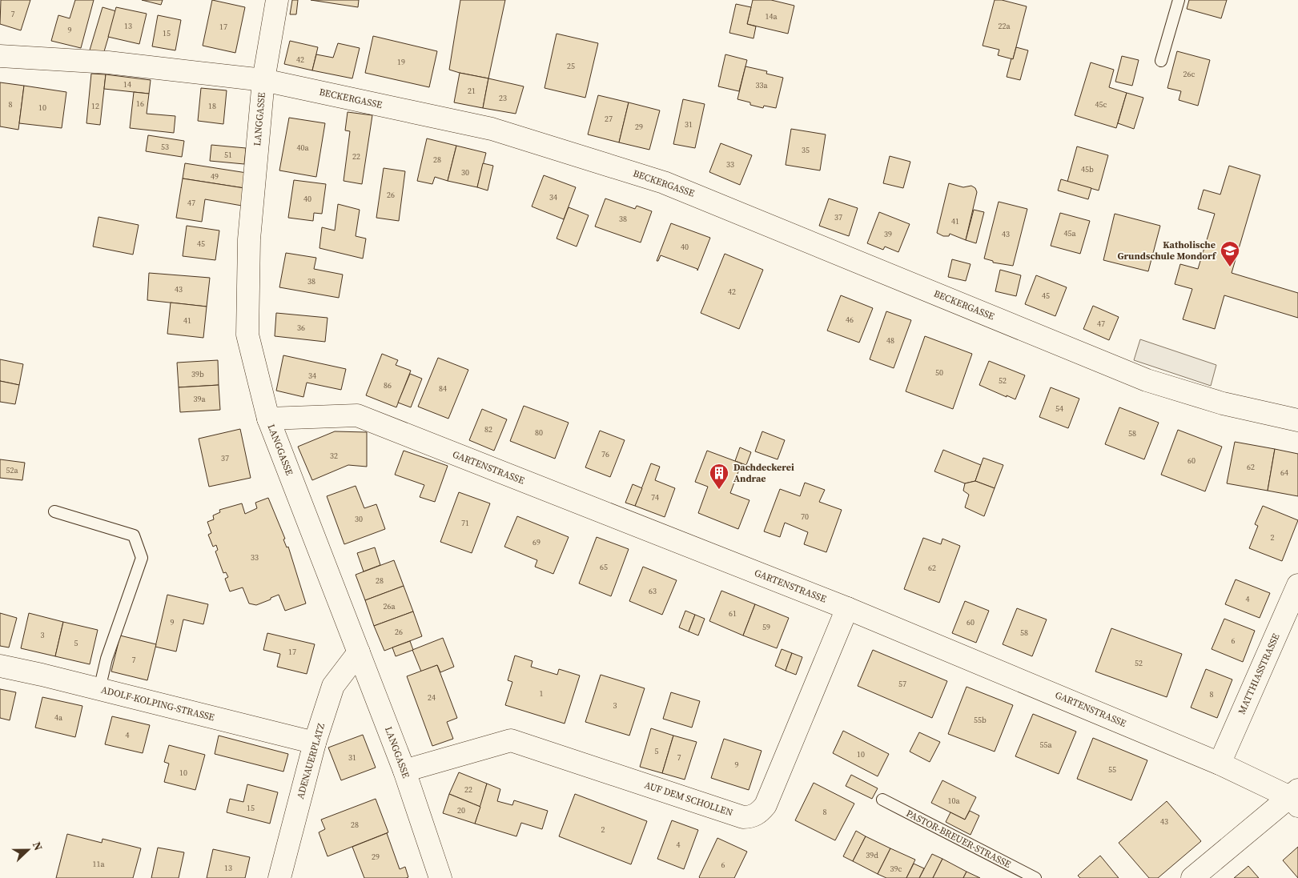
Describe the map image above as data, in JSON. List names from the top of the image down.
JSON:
{
  "streets": {
    "street": [
      "BECKERGASSE",
      "LANGGASSE",
      "GARTENSTRASSE",
      "MATTHIASSTRASSE",
      "ADOLF-KOLPING-STRASSE",
      "ADENAUERPLATZ",
      "AUF DEM SCHOLLEN"
    ],
    "lane": ["PASTOR-BREUER-STRASSE"]
  },
  "crossings": [
    ["BECKERGASSE", "LANGGASSE"],
    ["LANGGASSE", "GARTENSTRASSE"],
    ["LANGGASSE", "ADENAUERPLATZ"],
    ["LANGGASSE", "AUF DEM SCHOLLEN"],
    ["GARTENSTRASSE", "MATTHIASSTRASSE"],
    ["GARTENSTRASSE", "AUF DEM SCHOLLEN"],
    ["ADOLF-KOLPING-STRASSE", "ADENAUERPLATZ"]
  ],
  "places": {
    "school or university": ["Katholische Grundschule Mondorf"],
    "building": ["Dachdeckerei Andrae"]
  },
  "house_numbers": [
    "7",
    "14a",
    "13",
    "22a",
    "17",
    "9",
    "15",
    "42",
    "19",
    "25",
    "26c",
    "14",
    "33a",
    "21",
    "23",
    "16",
    "8",
    "45c",
    "12",
    "18",
    "10",
    "27",
    "31",
    "29",
    "53",
    "40a",
    "35",
    "51",
    "22",
    "28",
    "33",
    "45b",
    "30",
    "49",
    "26",
    "34",
    "40",
    "47",
    "37",
    "38",
    "41",
    "45a",
    "39",
    "43",
    "45",
    "40",
    "38",
    "43",
    "42",
    "45",
    "46",
    "41",
    "47",
    "36",
    "48",
    "50",
    "39b",
    "34",
    "52",
    "86",
    "84",
    "39a",
    "54",
    "82",
    "80",
    "58",
    "76",
    "32",
    "37",
    "60",
    "62",
    "52a",
    "64",
    "74",
    "70",
    "30",
    "71",
    "2",
    "69",
    "33",
    "65",
    "62",
    "28",
    "63",
    "4",
    "26a",
    "61",
    "9",
    "60",
    "59",
    "26",
    "58",
    "3",
    "6",
    "5",
    "17",
    "7",
    "52",
    "57",
    "1",
    "8",
    "24",
    "3",
    "4a",
    "55b",
    "4",
    "55a",
    "5",
    "10",
    "31",
    "7",
    "9",
    "55",
    "10",
    "22",
    "10a",
    "15",
    "20",
    "8",
    "43",
    "28",
    "2",
    "4",
    "39d",
    "29",
    "11a",
    "6",
    "13",
    "39c"
  ],
  "north": "right"
}
